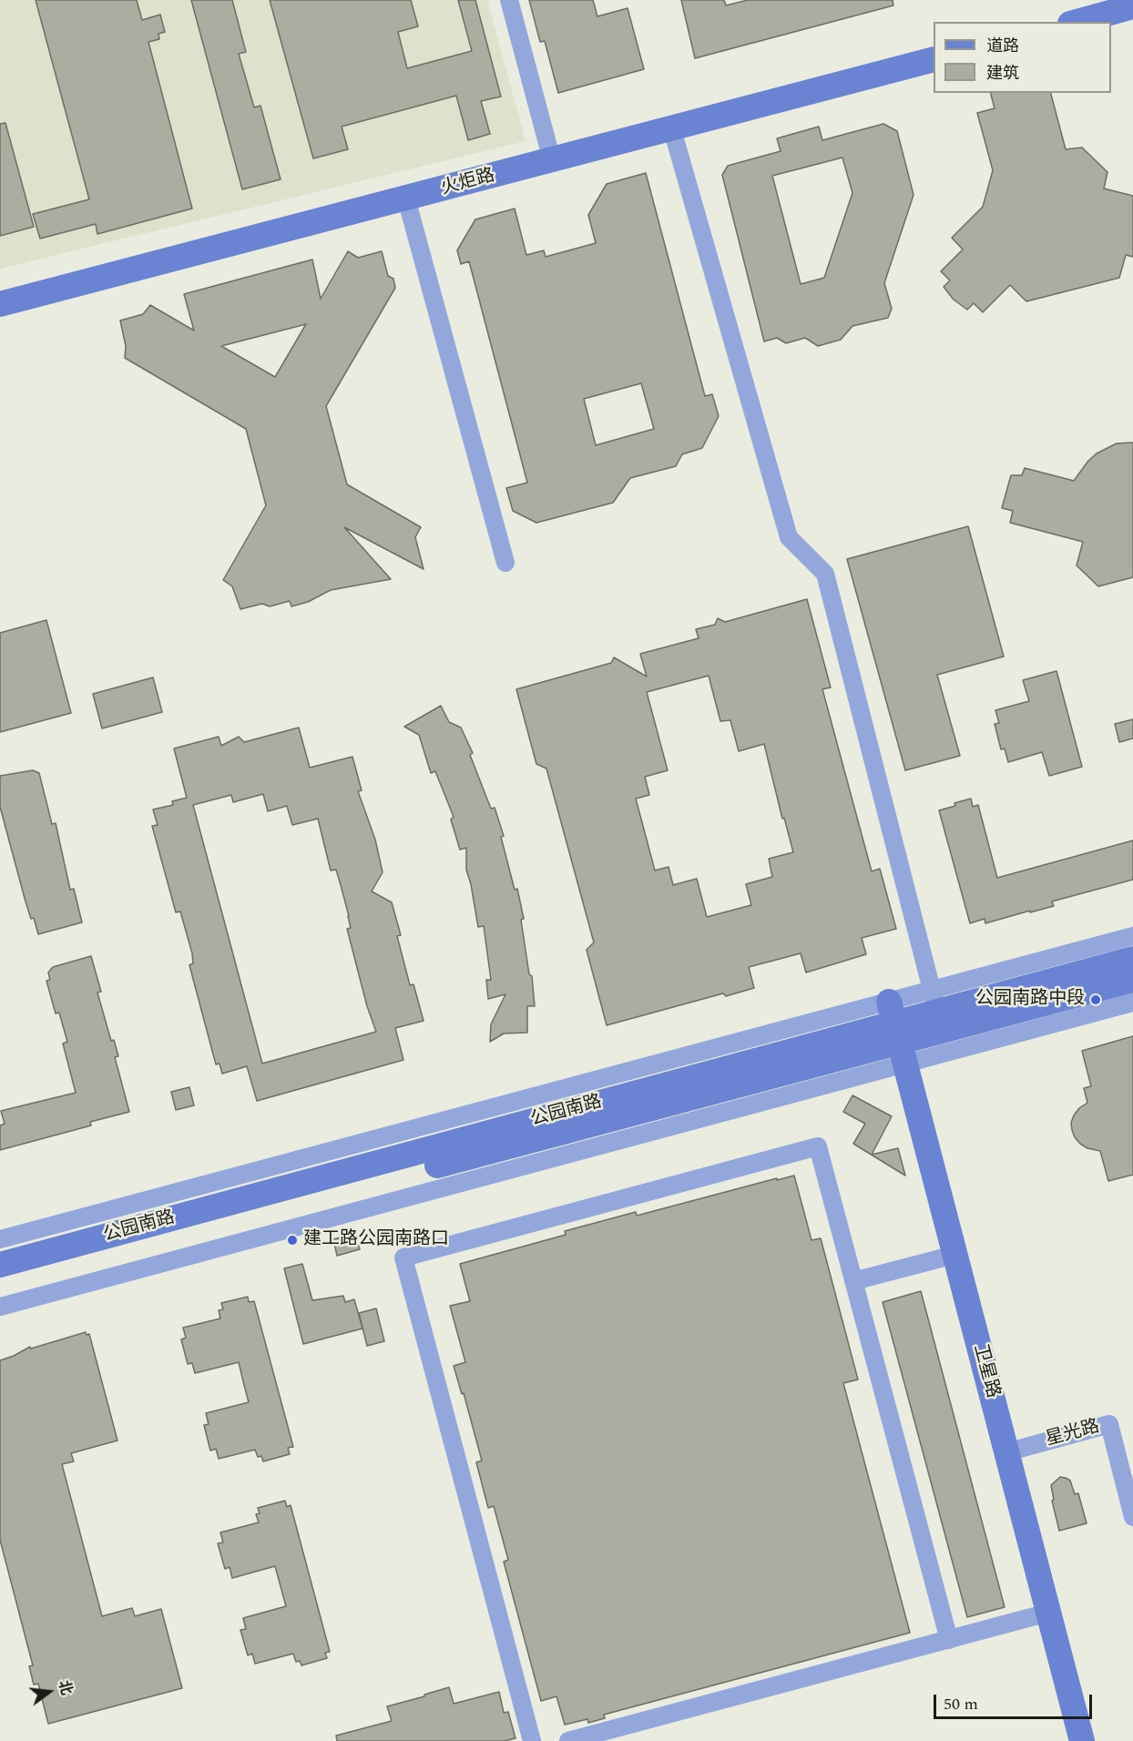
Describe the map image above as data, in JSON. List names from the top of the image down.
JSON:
{
  "streets": {
    "main road": ["火炬路", "公园南路", "卫星路"],
    "street": ["星光路"]
  },
  "crossings": [
    ["公园南路", "卫星路"],
    ["卫星路", "星光路"]
  ],
  "places": ["公园南路中段", "建工路公园南路口"],
  "legend": ["道路", "建筑"],
  "scale_bar": "50 m",
  "north": "right"
}
